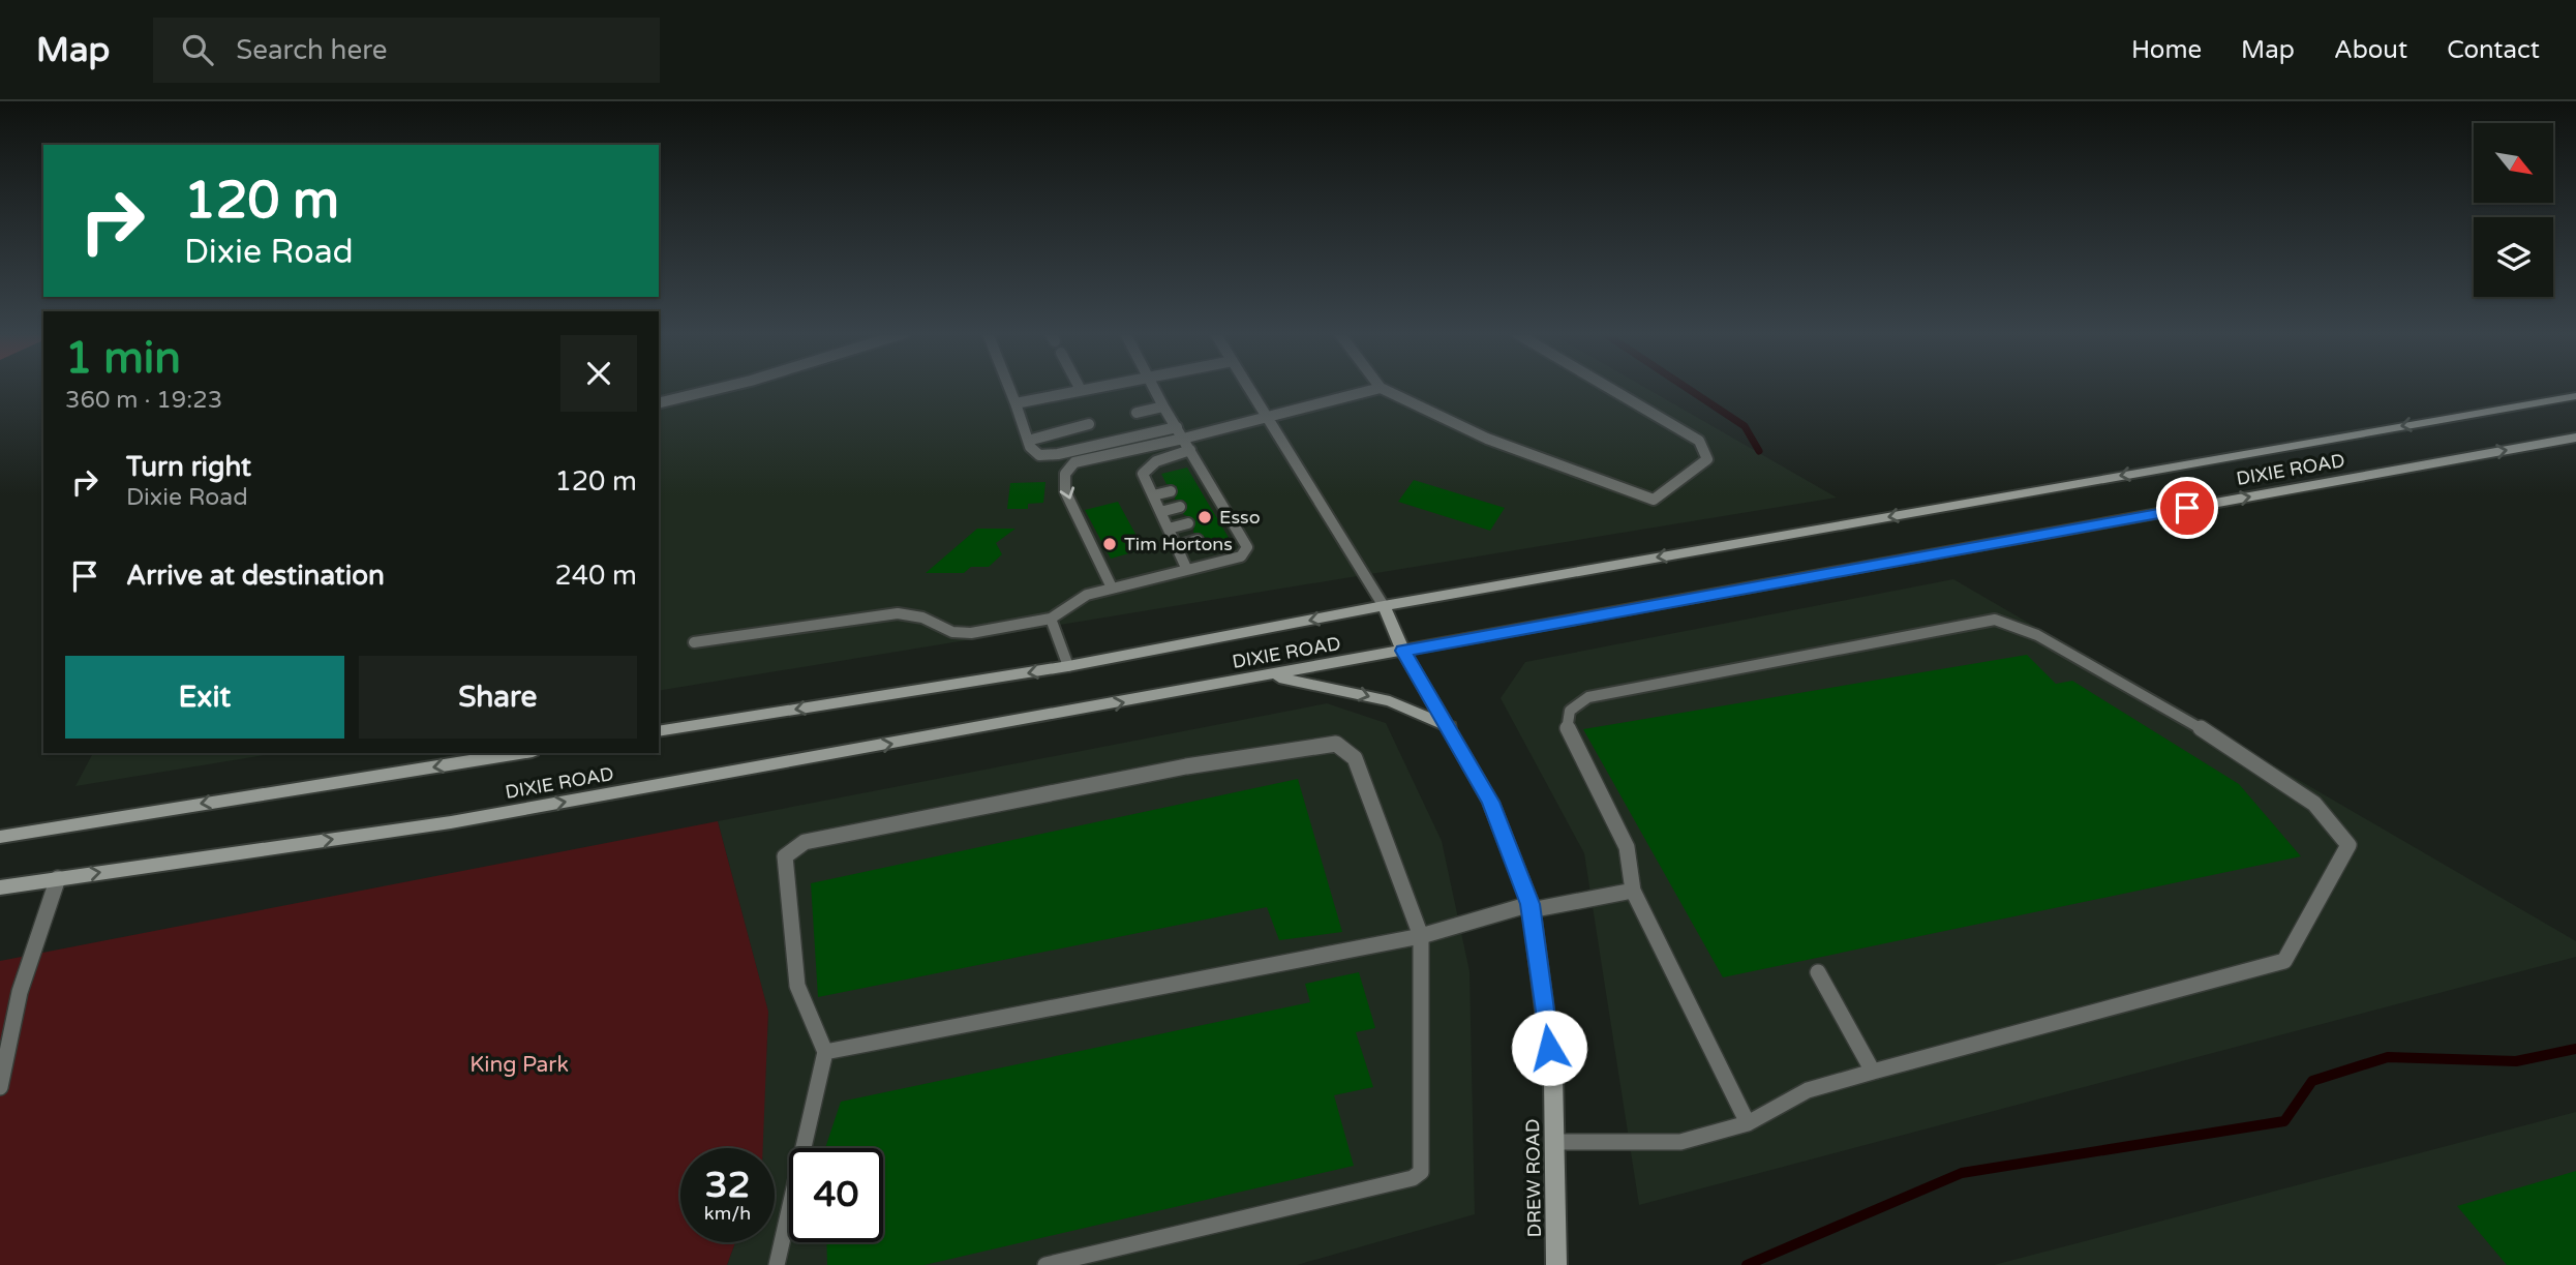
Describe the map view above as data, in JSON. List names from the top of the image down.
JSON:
{
  "streets": {
    "main road": ["DIXIE ROAD", "DREW ROAD"]
  },
  "crossings": [
    ["DIXIE ROAD", "DREW ROAD"]
  ],
  "parks": ["King Park"],
  "places": ["Esso", "Tim Hortons"],
  "north": "bottom right",
  "page": {
    "header": "Map",
    "search": "Search here",
    "nav": [
      "Home",
      "Map",
      "About",
      "Contact"
    ],
    "turn": ["120 m", "Dixie Road"],
    "heading": ["1 min", "360 m · 19:23"],
    "list": [
      {
        "name": "Turn right",
        "note": "Dixie Road",
        "value": "120 m"
      },
      {
        "name": "Arrive at destination",
        "value": "240 m"
      }
    ],
    "buttons": ["Exit", "Share"],
    "speed": "32 km/h",
    "limit": "40"
  }
}
